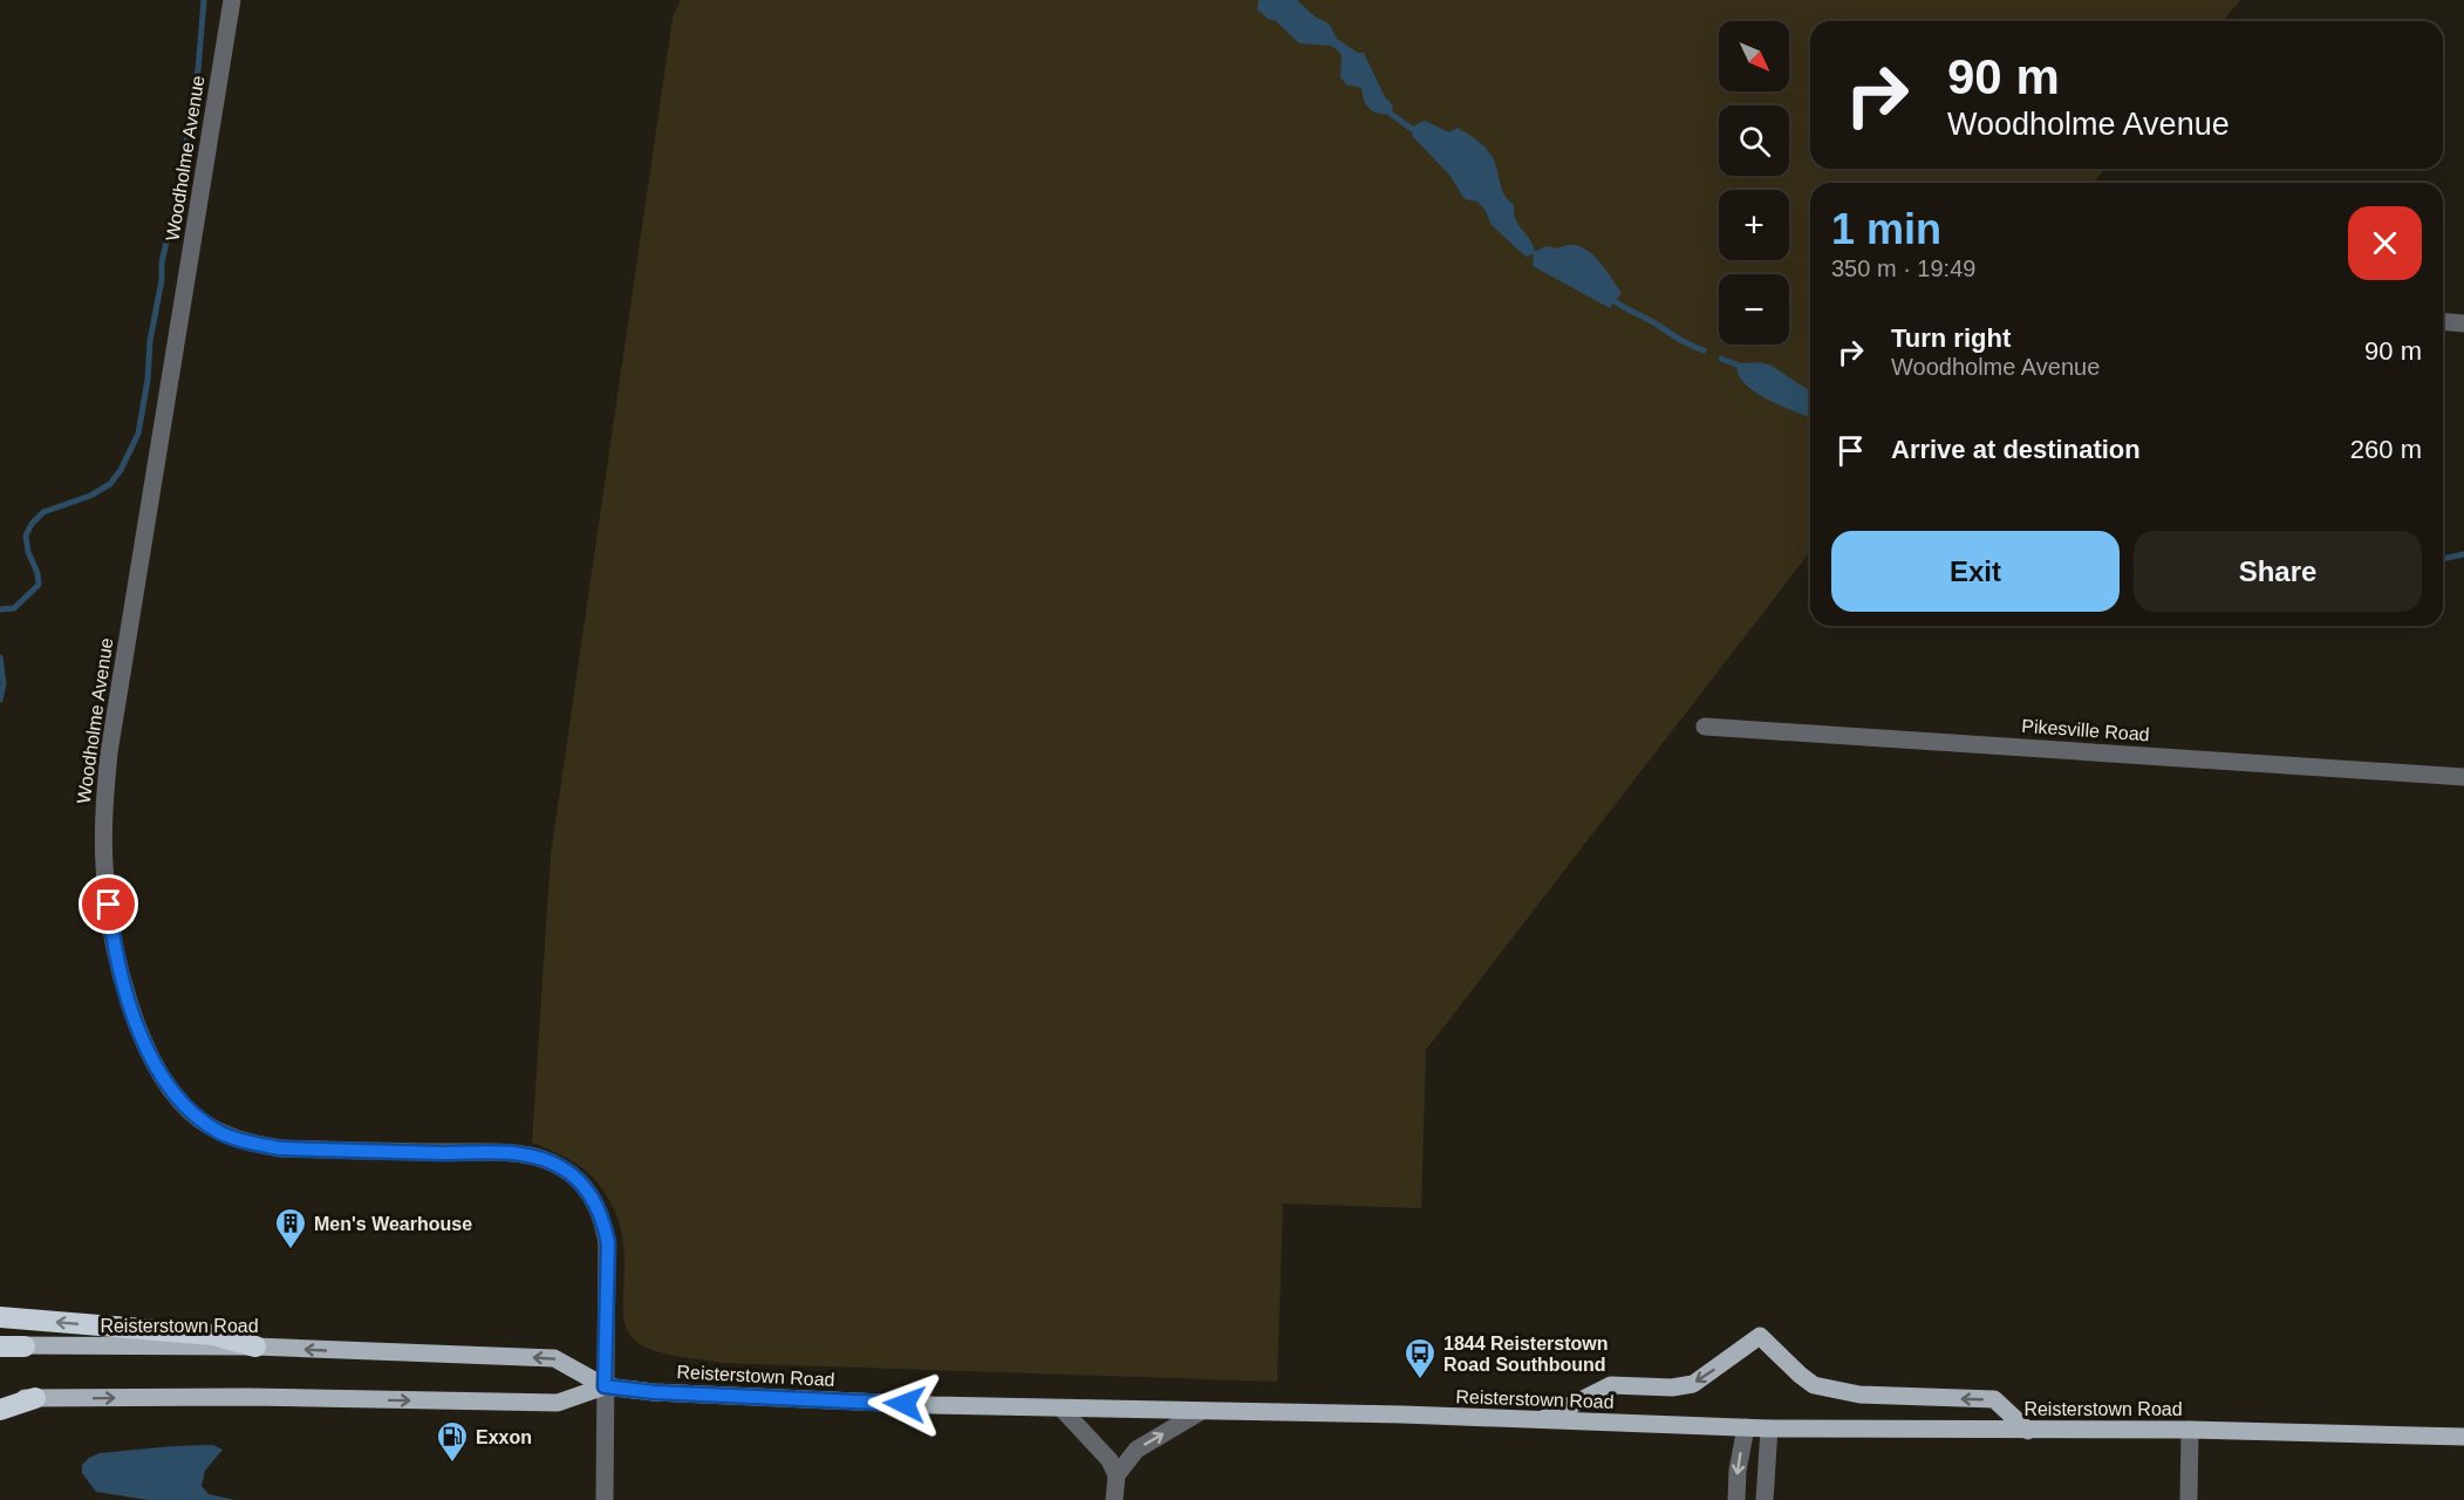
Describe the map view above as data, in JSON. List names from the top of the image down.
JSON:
{
  "streets": {
    "main road": ["Reisterstown Road"],
    "street": ["Woodholme Avenue", "Pikesville Road"]
  },
  "crossings": [
    ["Woodholme Avenue", "Reisterstown Road"]
  ],
  "places": {
    "building": ["Men's Wearhouse"],
    "bus stop": ["1844 Reisterstown Road Southbound"],
    "fuel station": ["Exxon"]
  },
  "north": "bottom right",
  "page": {
    "map_buttons": ["+", "−"],
    "turn": ["90 m", "Woodholme Avenue"],
    "heading": ["1 min", "350 m · 19:49"],
    "list": [
      {
        "name": "Turn right",
        "note": "Woodholme Avenue",
        "value": "90 m"
      },
      {
        "name": "Arrive at destination",
        "value": "260 m"
      }
    ],
    "buttons": ["Exit", "Share"]
  }
}
